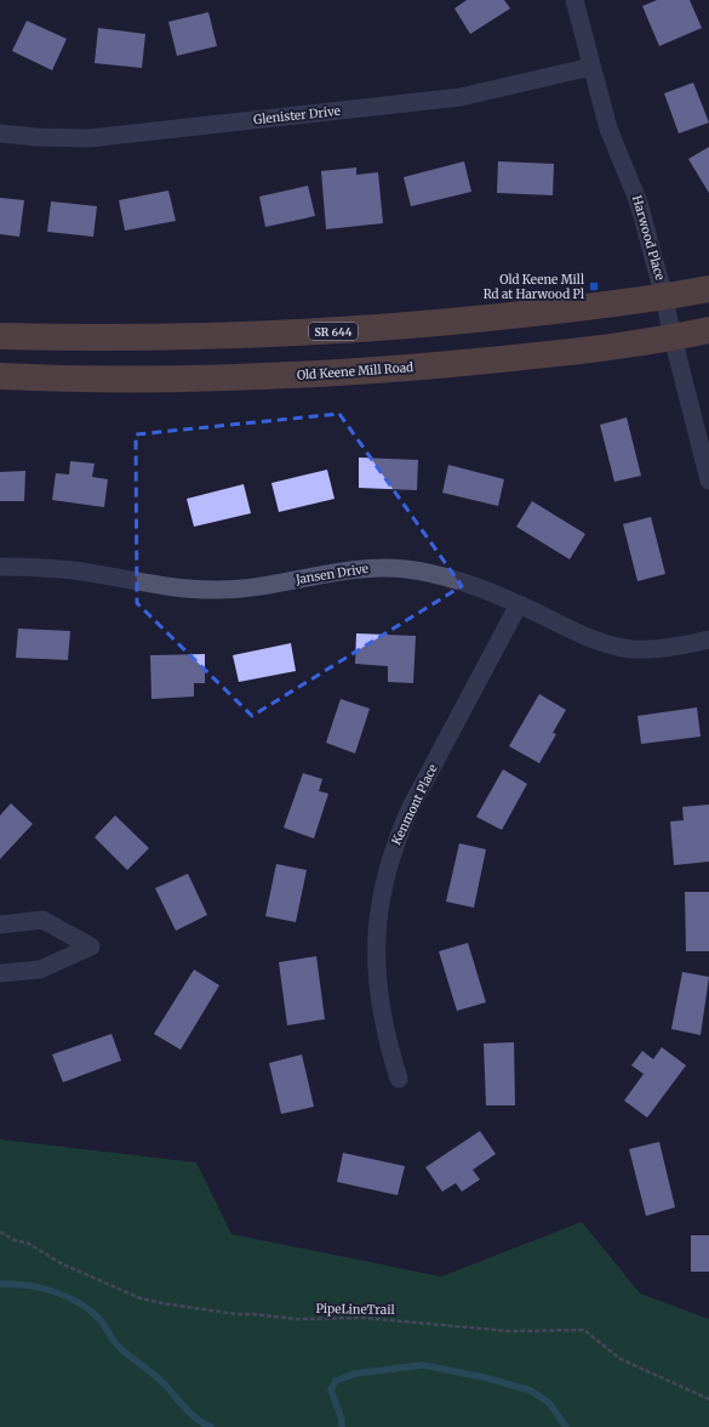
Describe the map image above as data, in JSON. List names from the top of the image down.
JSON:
{
  "streets": {
    "main road": ["SR 644", "Old Keene Mill Road"],
    "street": [
      "Glenister Drive",
      "Harwood Place",
      "Jansen Drive",
      "Kenmont Place"
    ],
    "path": ["PipeLineTrail"]
  },
  "crossings": [
    ["Glenister Drive", "Harwood Place"],
    ["Harwood Place", "SR 644"],
    ["Harwood Place", "Old Keene Mill Road"],
    ["Jansen Drive", "Kenmont Place"]
  ],
  "places": {
    "transit": ["Old Keene Mill Rd at Harwood Pl"]
  }
}
